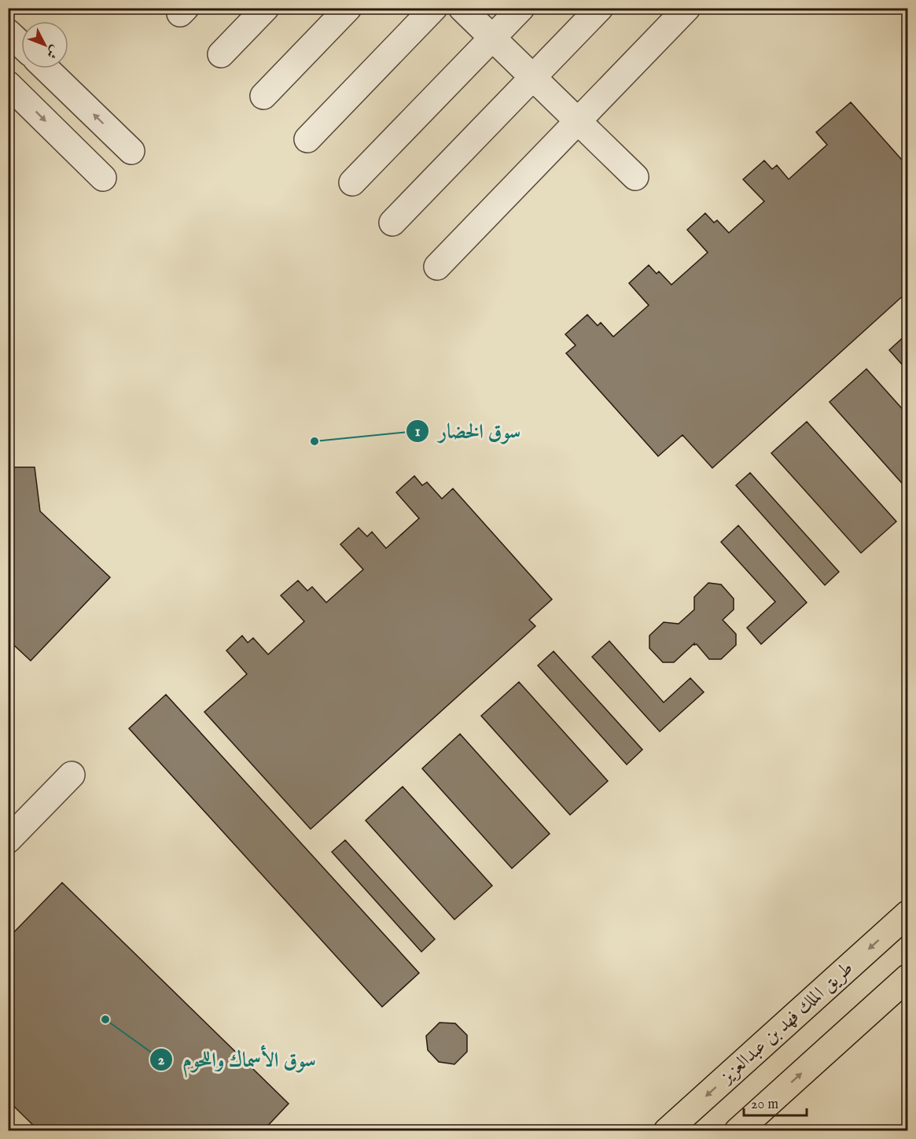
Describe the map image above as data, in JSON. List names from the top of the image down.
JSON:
{
  "streets": {
    "main road": ["طريق الملك فهد بن عبدالعزيز"]
  },
  "places": ["سوق الخضار", "سوق الأسماك واللحوم"],
  "scale_bar": "20 m",
  "north": "bottom right"
}
